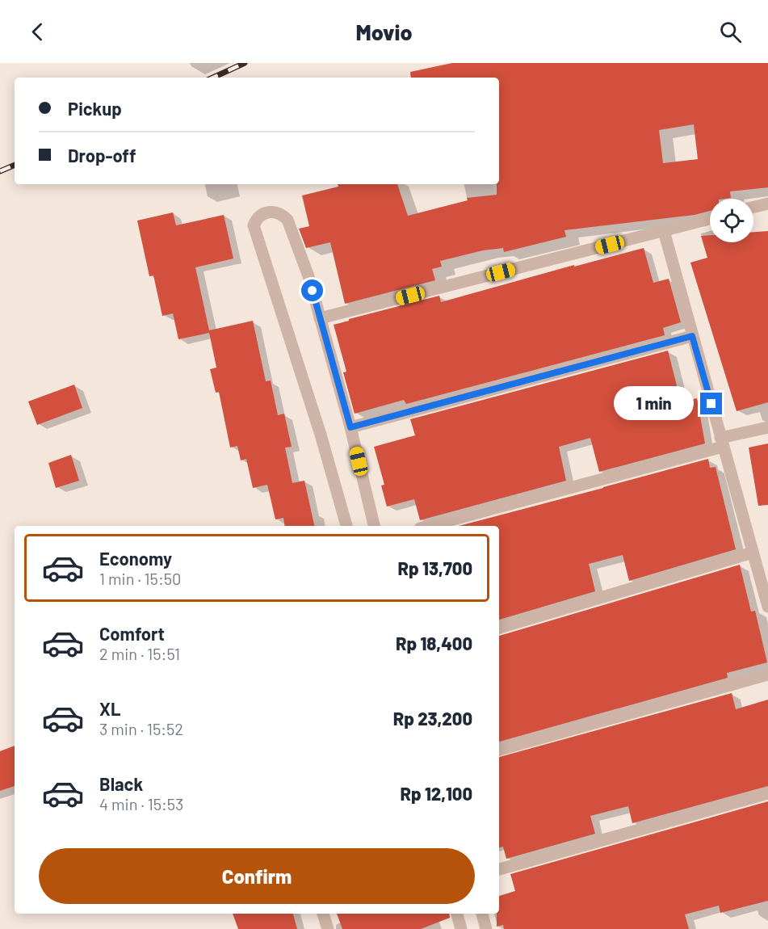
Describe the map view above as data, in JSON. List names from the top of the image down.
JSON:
{
  "page": {
    "header": "Movio",
    "banner": ["Pickup", "Drop-off"],
    "bubble": "1 min",
    "list": [
      {
        "name": "Economy",
        "note": "1 min · 15:50",
        "value": "Rp 13,700"
      },
      {
        "name": "Comfort",
        "note": "2 min · 15:51",
        "value": "Rp 18,400"
      },
      {
        "name": "XL",
        "note": "3 min · 15:52",
        "value": "Rp 23,200"
      },
      {
        "name": "Black",
        "note": "4 min · 15:53",
        "value": "Rp 12,100"
      }
    ],
    "buttons": "Confirm"
  }
}
